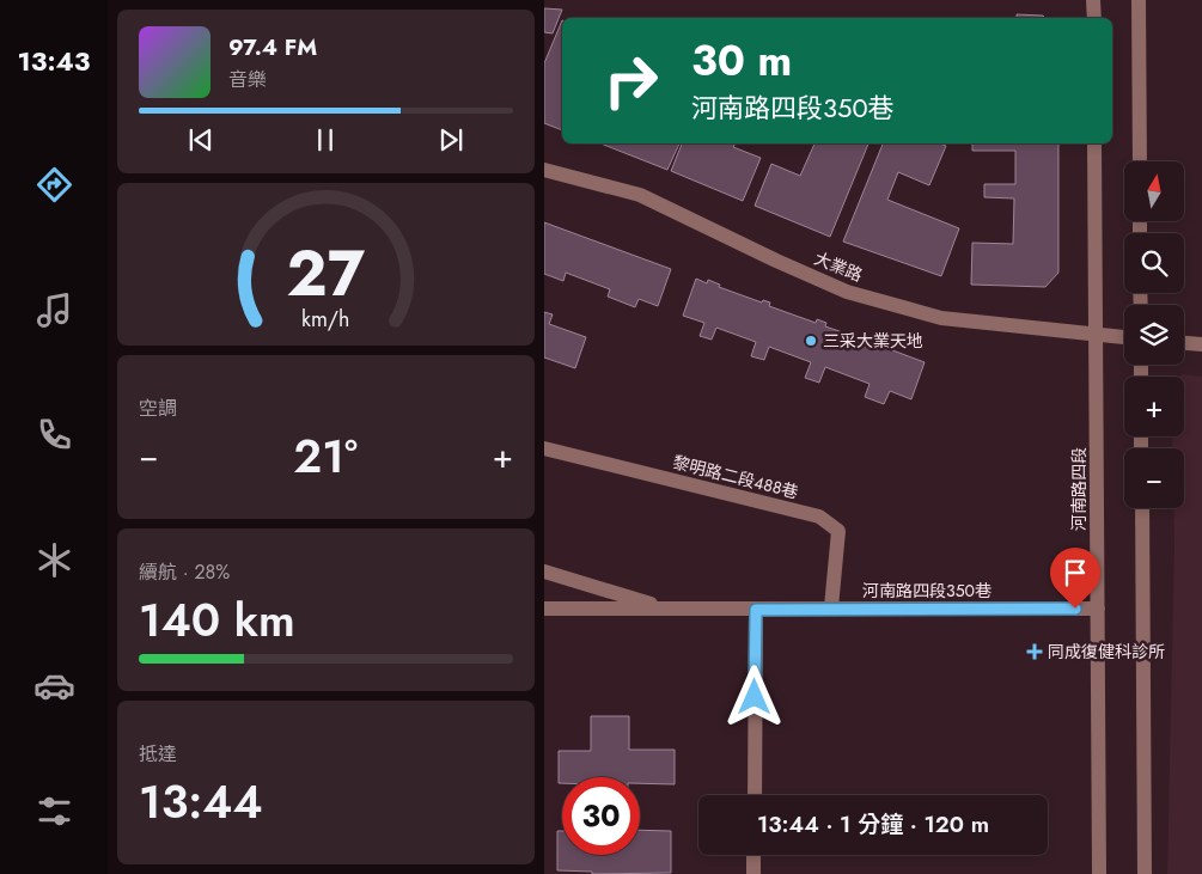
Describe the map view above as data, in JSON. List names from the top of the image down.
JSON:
{
  "streets": {
    "street": [
      "大業路",
      "黎明路二段488巷",
      "河南路四段",
      "河南路四段350巷"
    ]
  },
  "crossings": [
    ["大業路", "河南路四段"],
    ["黎明路二段488巷", "河南路四段350巷"],
    ["河南路四段", "河南路四段350巷"]
  ],
  "places": {
    "other": ["三采大業天地"],
    "health": ["同成復健科診所"]
  },
  "north": "top",
  "page": {
    "tabs": "13:43",
    "turn": ["30 m", "河南路四段350巷"],
    "song": ["97.4 FM", "音樂"],
    "map_buttons": ["+", "−"],
    "tile": [
      "空調",
      ["續航 · 28%", "140 km"],
      ["抵達", "13:44"]
    ],
    "heat": ["−", "21°", "+"],
    "limit": "30",
    "trip": "13:44 · 1 分鐘 · 120 m",
    "gauge": ["27", "km/h"]
  }
}
